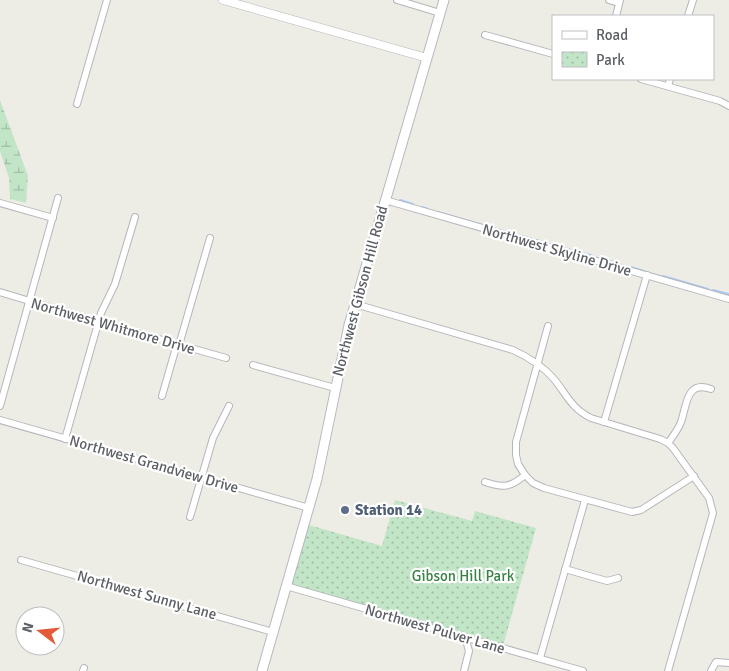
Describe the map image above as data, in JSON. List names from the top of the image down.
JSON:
{
  "streets": {
    "main road": ["Northwest Gibson Hill Road"],
    "street": [
      "Northwest Skyline Drive",
      "Northwest Whitmore Drive",
      "Northwest Grandview Drive",
      "Northwest Sunny Lane",
      "Northwest Pulver Lane"
    ]
  },
  "crossings": [
    ["Northwest Skyline Drive", "Northwest Gibson Hill Road"],
    ["Northwest Gibson Hill Road", "Northwest Grandview Drive"],
    ["Northwest Gibson Hill Road", "Northwest Sunny Lane"],
    ["Northwest Gibson Hill Road", "Northwest Pulver Lane"]
  ],
  "parks": ["Gibson Hill Park"],
  "places": ["Station 14"],
  "legend": ["Road", "Park"],
  "north": "left"
}
